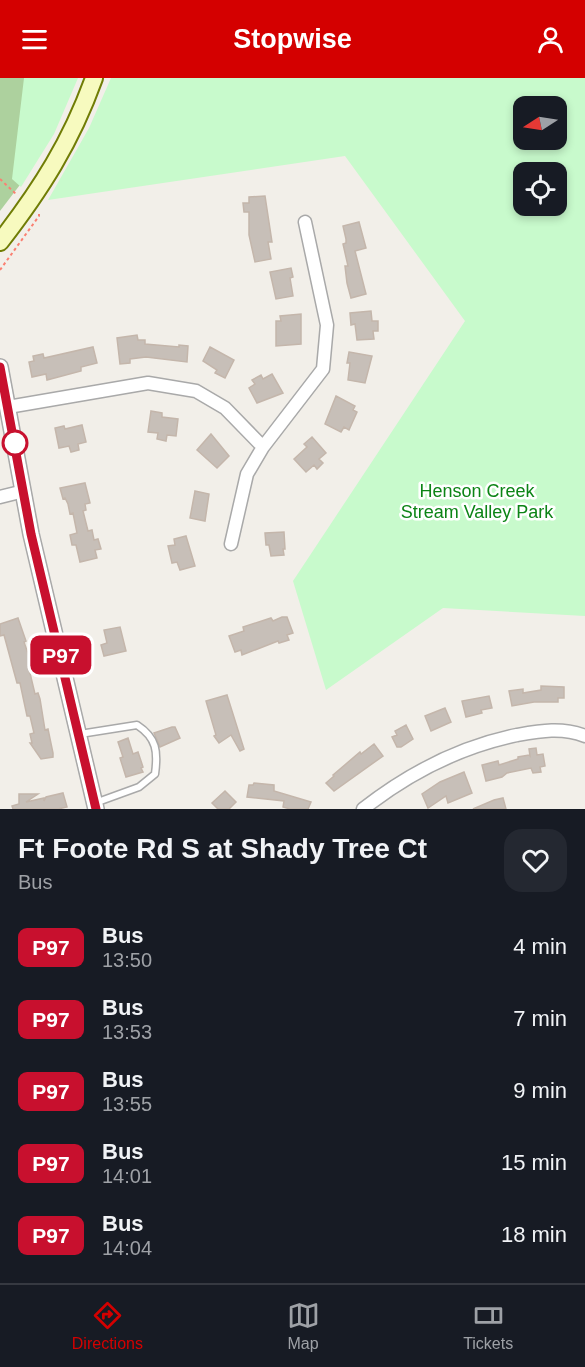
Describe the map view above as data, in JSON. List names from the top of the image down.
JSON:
{
  "parks": ["Henson Creek Stream Valley Park"],
  "lines": ["bus line P97"],
  "north": "left",
  "page": {
    "header": "Stopwise",
    "on_map": "P97",
    "heading": ["Ft Foote Rd S at Shady Tree Ct", "Bus"],
    "list": [
      {
        "mark": "P97",
        "name": "Bus",
        "note": "13:50",
        "value": "4 min"
      },
      {
        "mark": "P97",
        "name": "Bus",
        "note": "13:53",
        "value": "7 min"
      },
      {
        "mark": "P97",
        "name": "Bus",
        "note": "13:55",
        "value": "9 min"
      },
      {
        "mark": "P97",
        "name": "Bus",
        "note": "14:01",
        "value": "15 min"
      },
      {
        "mark": "P97",
        "name": "Bus",
        "note": "14:04",
        "value": "18 min"
      }
    ],
    "tabs": ["Directions", "Map", "Tickets"]
  }
}
